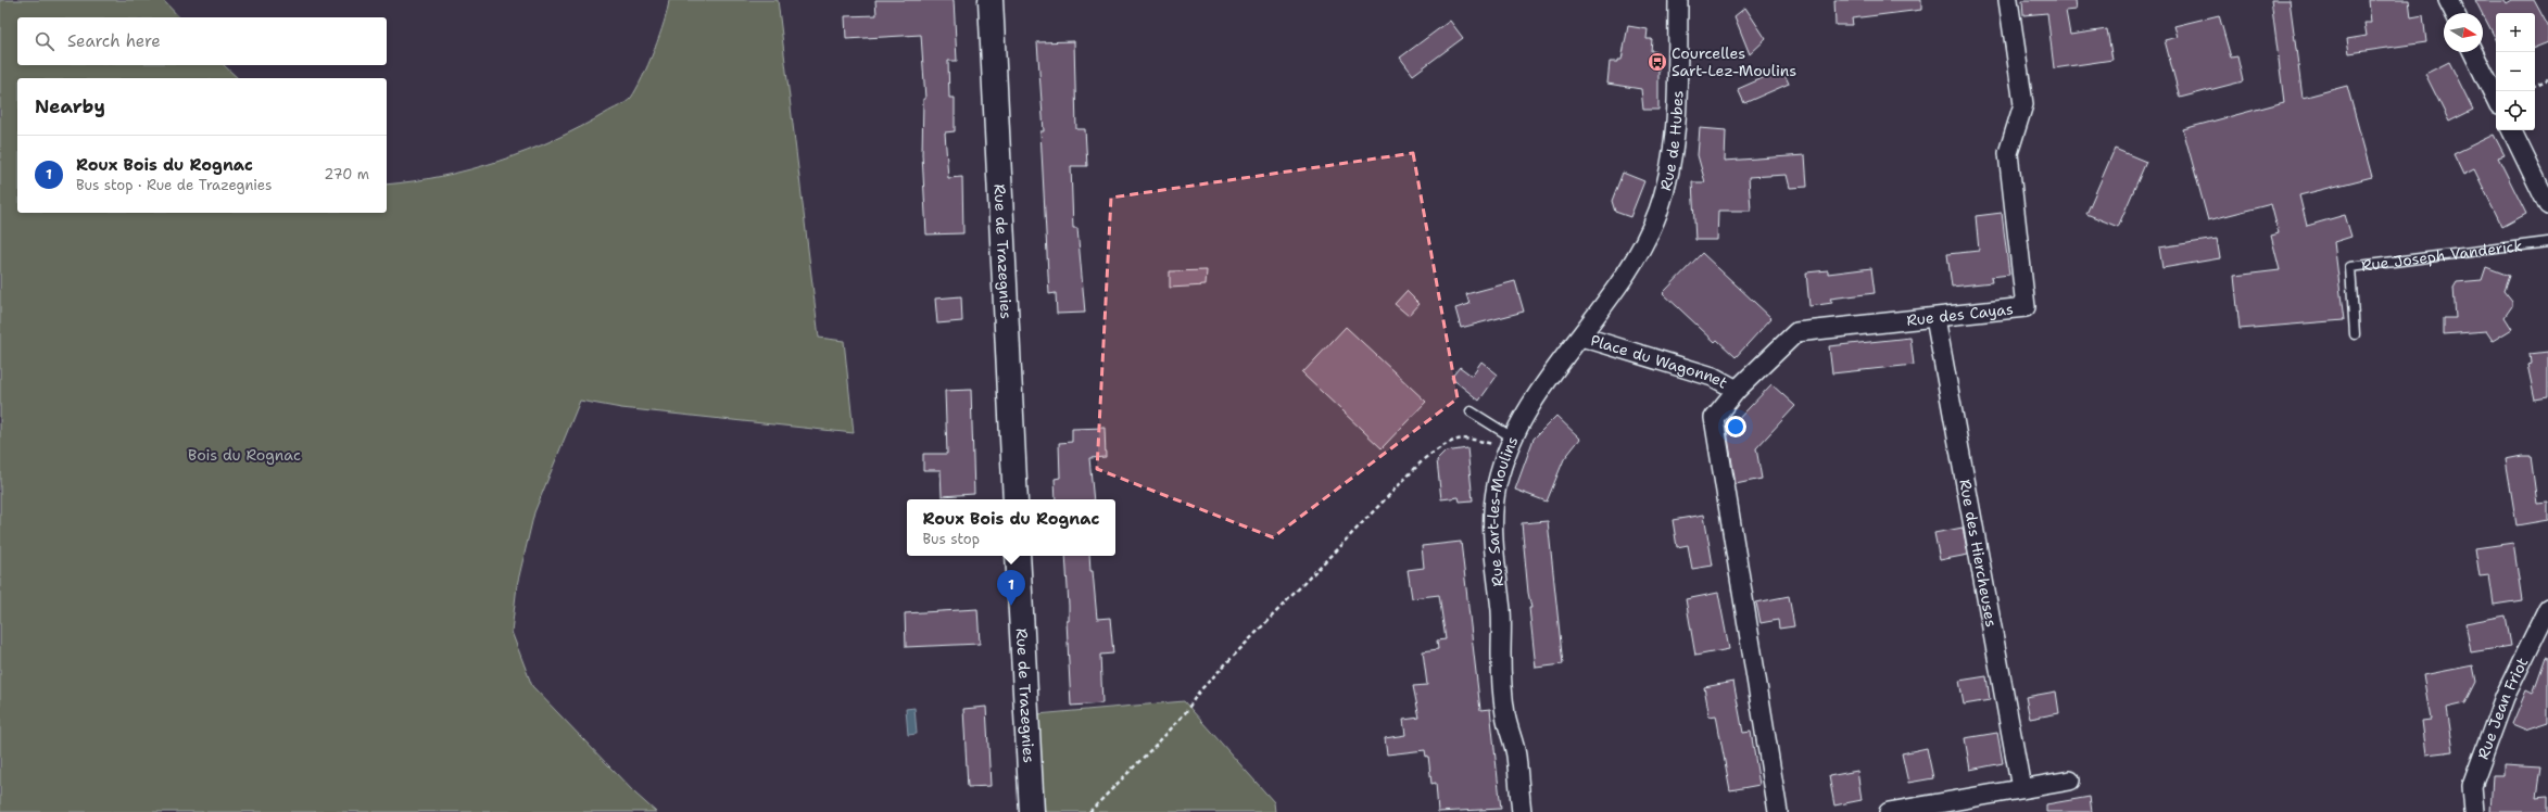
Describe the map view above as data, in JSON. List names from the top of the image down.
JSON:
{
  "streets": {
    "main road": ["Rue de Trazegnies"],
    "street": [
      "Rue de Hubes",
      "Rue des Cayas",
      "Place du Wagonnet",
      "Rue Sart-les-Moulins",
      "Rue des Hiercheuses",
      "Rue Jean Friot"
    ],
    "lane": ["Rue Joseph Vanderick"]
  },
  "crossings": [
    ["Rue de Hubes", "Rue Sart-les-Moulins"],
    ["Rue des Cayas", "Place du Wagonnet"],
    ["Rue des Cayas", "Rue des Hiercheuses"],
    ["Place du Wagonnet", "Rue Sart-les-Moulins"]
  ],
  "parks": ["Bois du Rognac"],
  "places": {
    "bus stop": ["Courcelles Sart-Lez-Moulins"]
  },
  "north": "right",
  "page": {
    "map_buttons": ["+", "−"],
    "search": "Search here",
    "heading": "Nearby",
    "list": [
      {
        "mark": "1",
        "name": "Roux Bois du Rognac",
        "note": "Bus stop · Rue de Trazegnies",
        "value": "270 m"
      }
    ],
    "popup": ["Roux Bois du Rognac", "Bus stop"],
    "pins": "1"
  }
}
